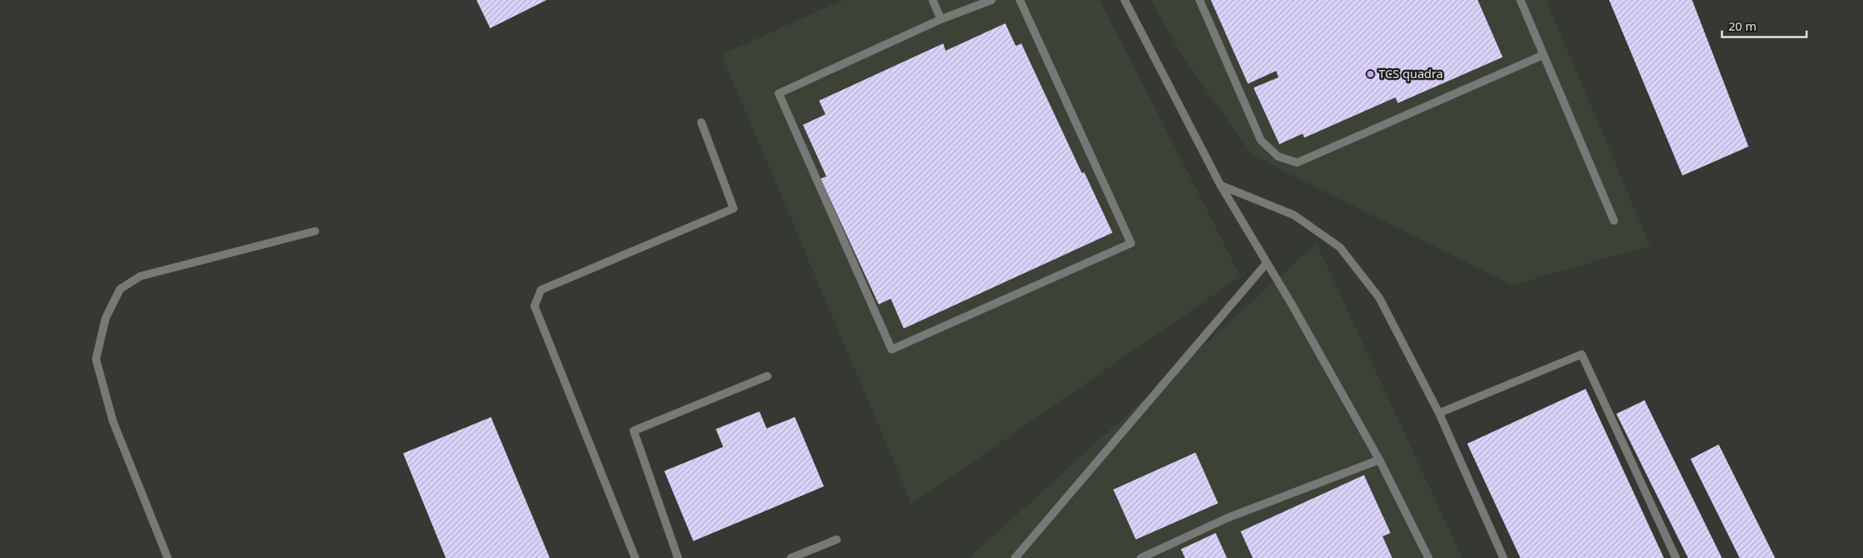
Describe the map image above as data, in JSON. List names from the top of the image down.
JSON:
{
  "places": ["TCS quadra"],
  "scale_bar": "20 m"
}
